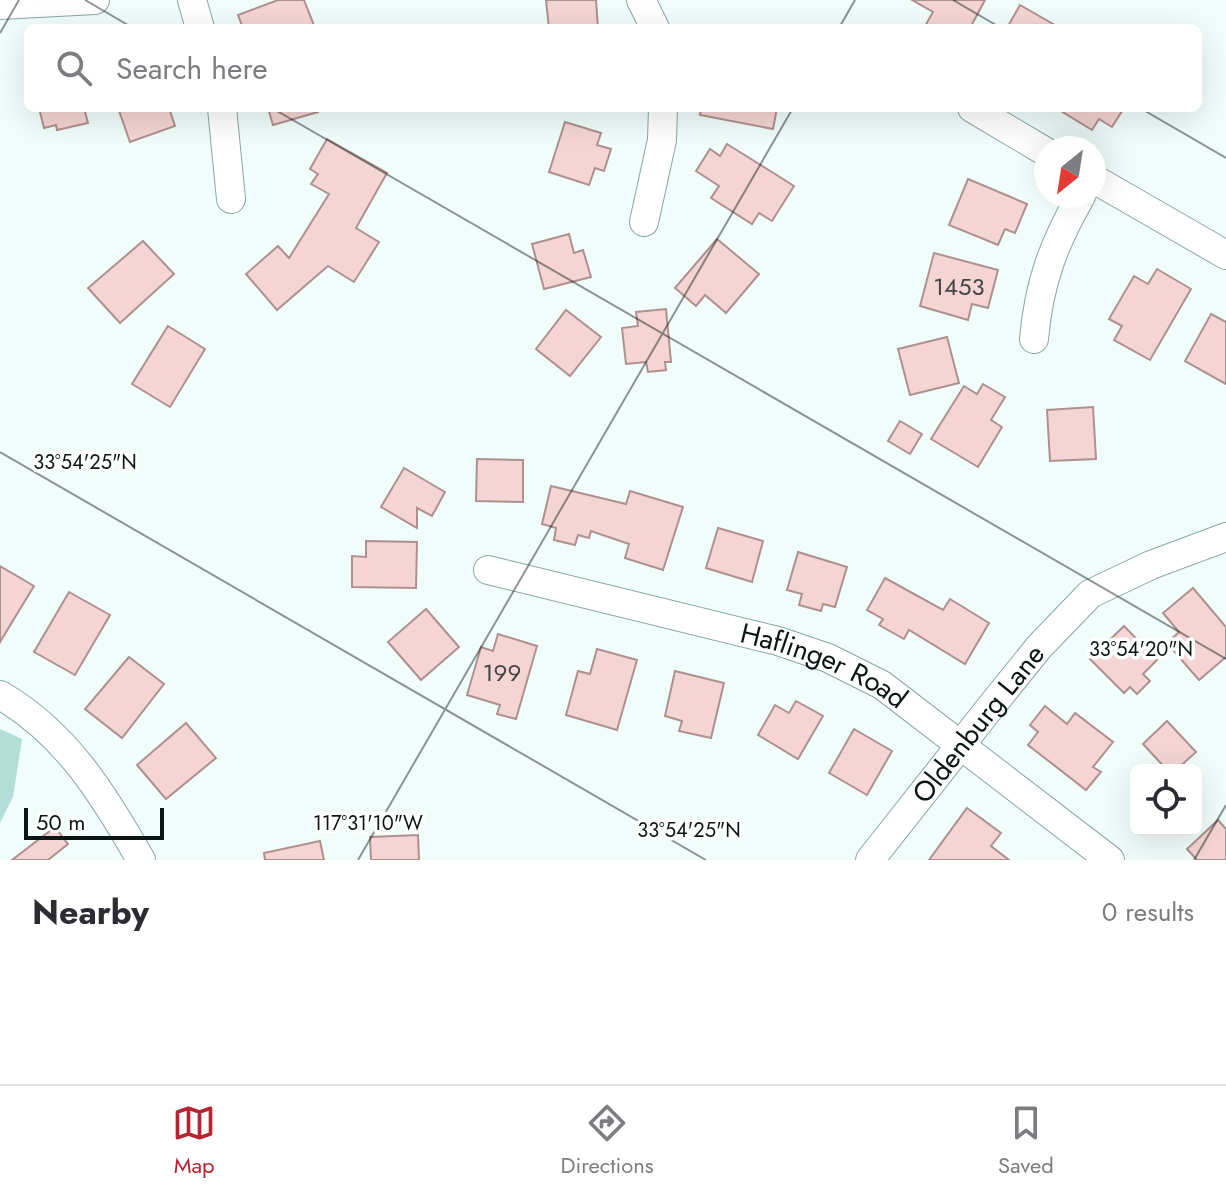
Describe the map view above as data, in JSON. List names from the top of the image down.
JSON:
{
  "streets": {
    "street": ["Haflinger Road", "Oldenburg Lane"]
  },
  "crossings": [
    ["Haflinger Road", "Oldenburg Lane"]
  ],
  "house_numbers": ["1453", "199"],
  "scale_bar": "50 m",
  "north": "bottom left",
  "page": {
    "search": "Search here",
    "scale": "50 m",
    "heading": ["Nearby", "0 results"],
    "nav": ["Map", "Directions", "Saved"]
  },
  "coordinates": ["33°54'25\"N", "33°54'20\"N", "117°31'10\"W"]
}
